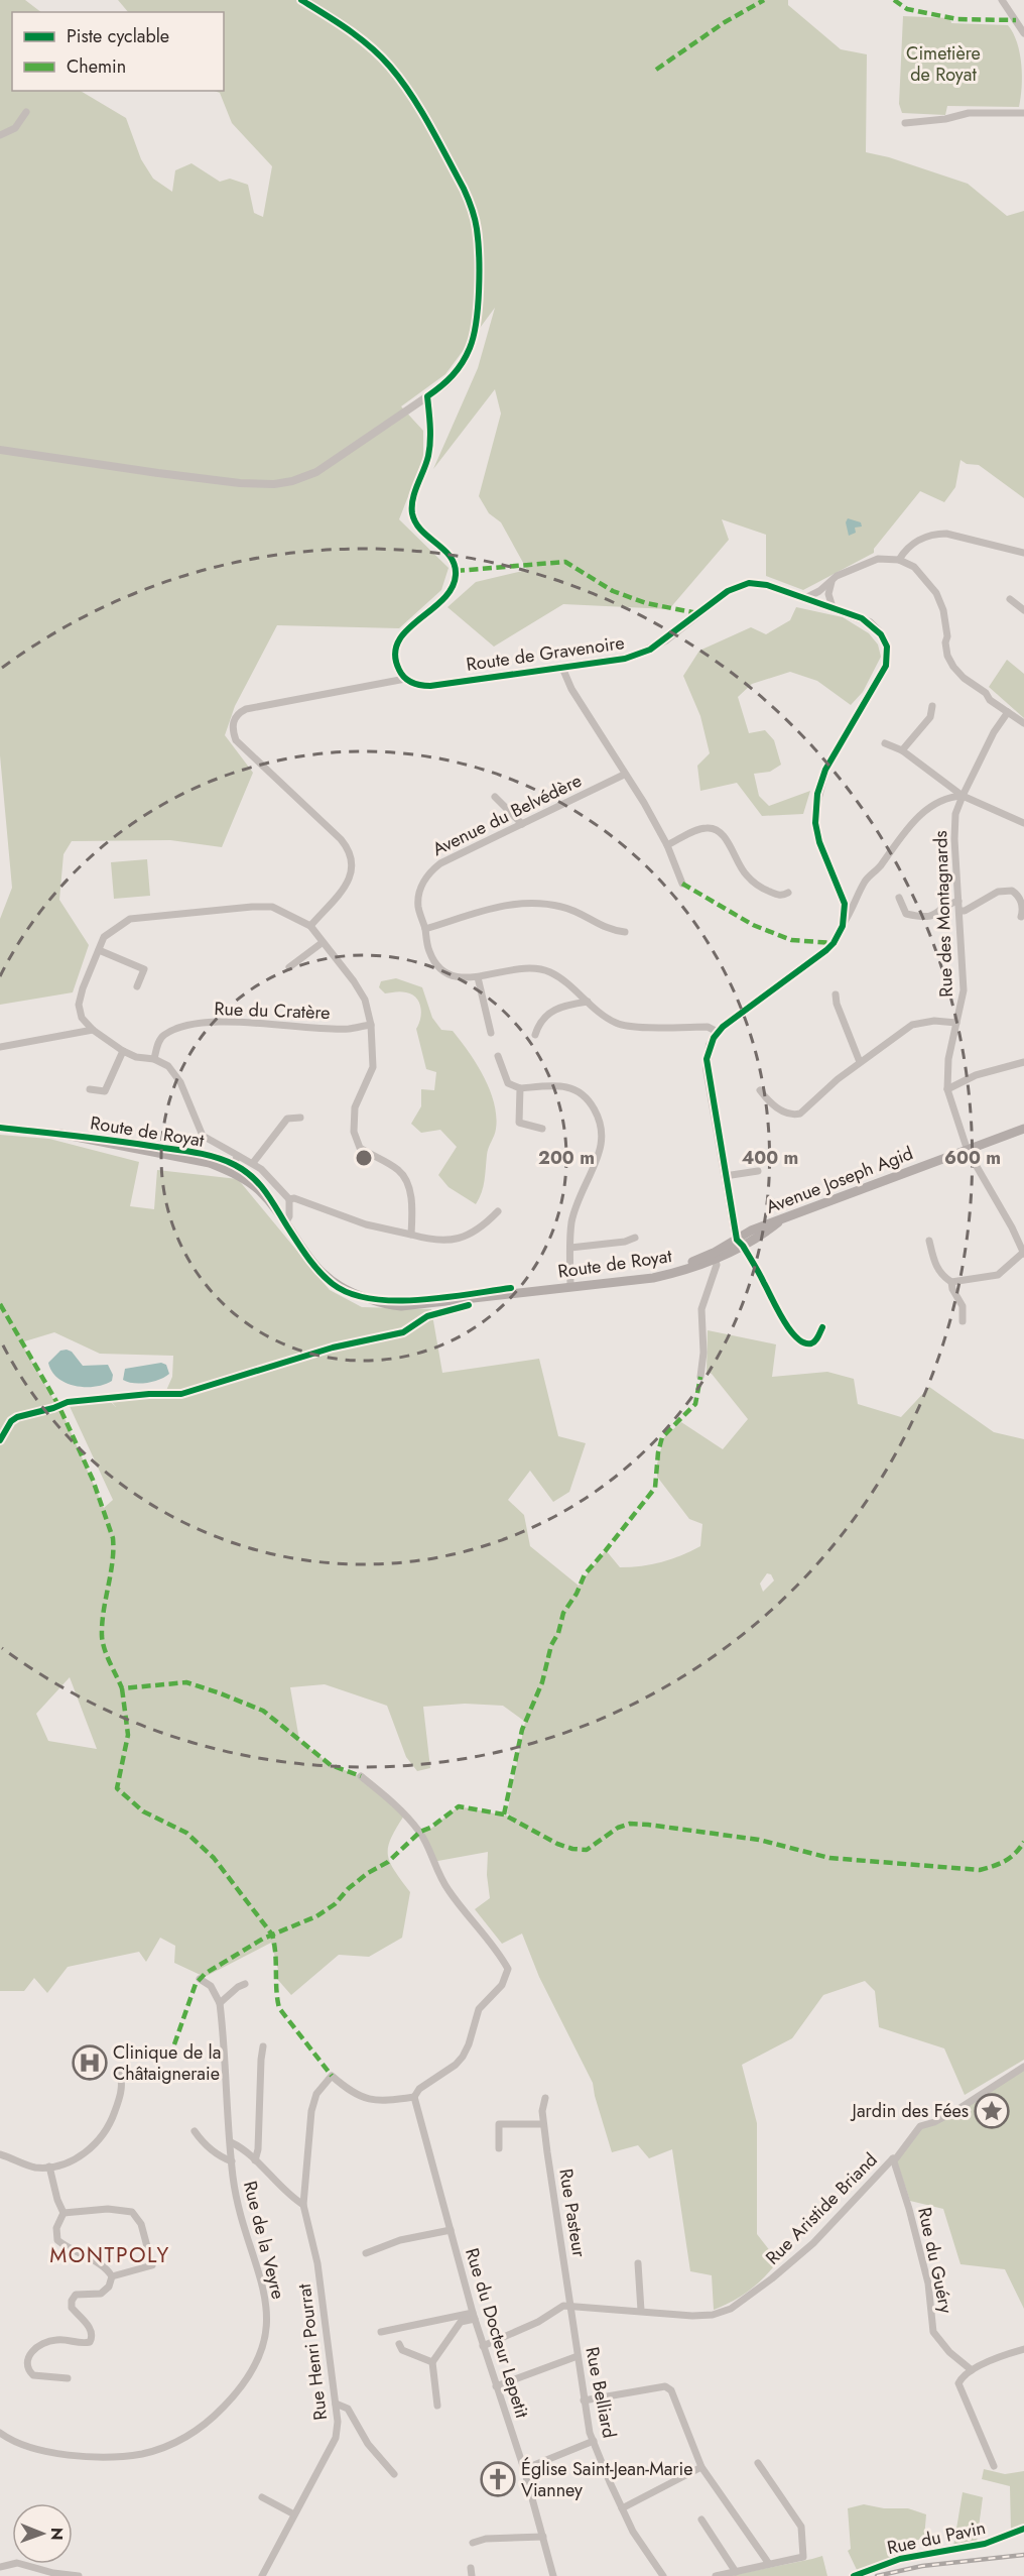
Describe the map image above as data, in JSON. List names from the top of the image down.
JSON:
{
  "streets": {
    "main road": ["Route de Royat", "Avenue Joseph Agid"],
    "street": [
      "Route de Gravenoire",
      "Avenue du Belvédère",
      "Rue des Montagnards",
      "Rue du Cratère",
      "Rue Aristide Briand",
      "Rue Pasteur",
      "Rue de la Veyre",
      "Rue du Guéry",
      "Rue du Docteur Lepetit",
      "Rue Henri Pourrat",
      "Rue Belliard",
      "Rue du Pavin"
    ]
  },
  "crossings": [
    ["Rue des Montagnards", "Avenue Joseph Agid"],
    ["Route de Royat", "Avenue Joseph Agid"],
    ["Rue Aristide Briand", "Rue Pasteur"],
    ["Rue Aristide Briand", "Rue du Guéry"],
    ["Rue Aristide Briand", "Rue du Docteur Lepetit"],
    ["Rue Aristide Briand", "Rue Belliard"],
    ["Rue Pasteur", "Rue Belliard"],
    ["Rue du Docteur Lepetit", "Rue Henri Pourrat"]
  ],
  "districts": ["MONTPOLY"],
  "parks": ["Cimetière de Royat"],
  "places": {
    "hospital": ["Clinique de la Châtaigneraie"],
    "place": ["Jardin des Fées"],
    "church": ["Église Saint-Jean-Marie Vianney"]
  },
  "legend": ["Piste cyclable", "Chemin"],
  "north": "right",
  "rings": ["200 m", "400 m", "600 m"]
}
